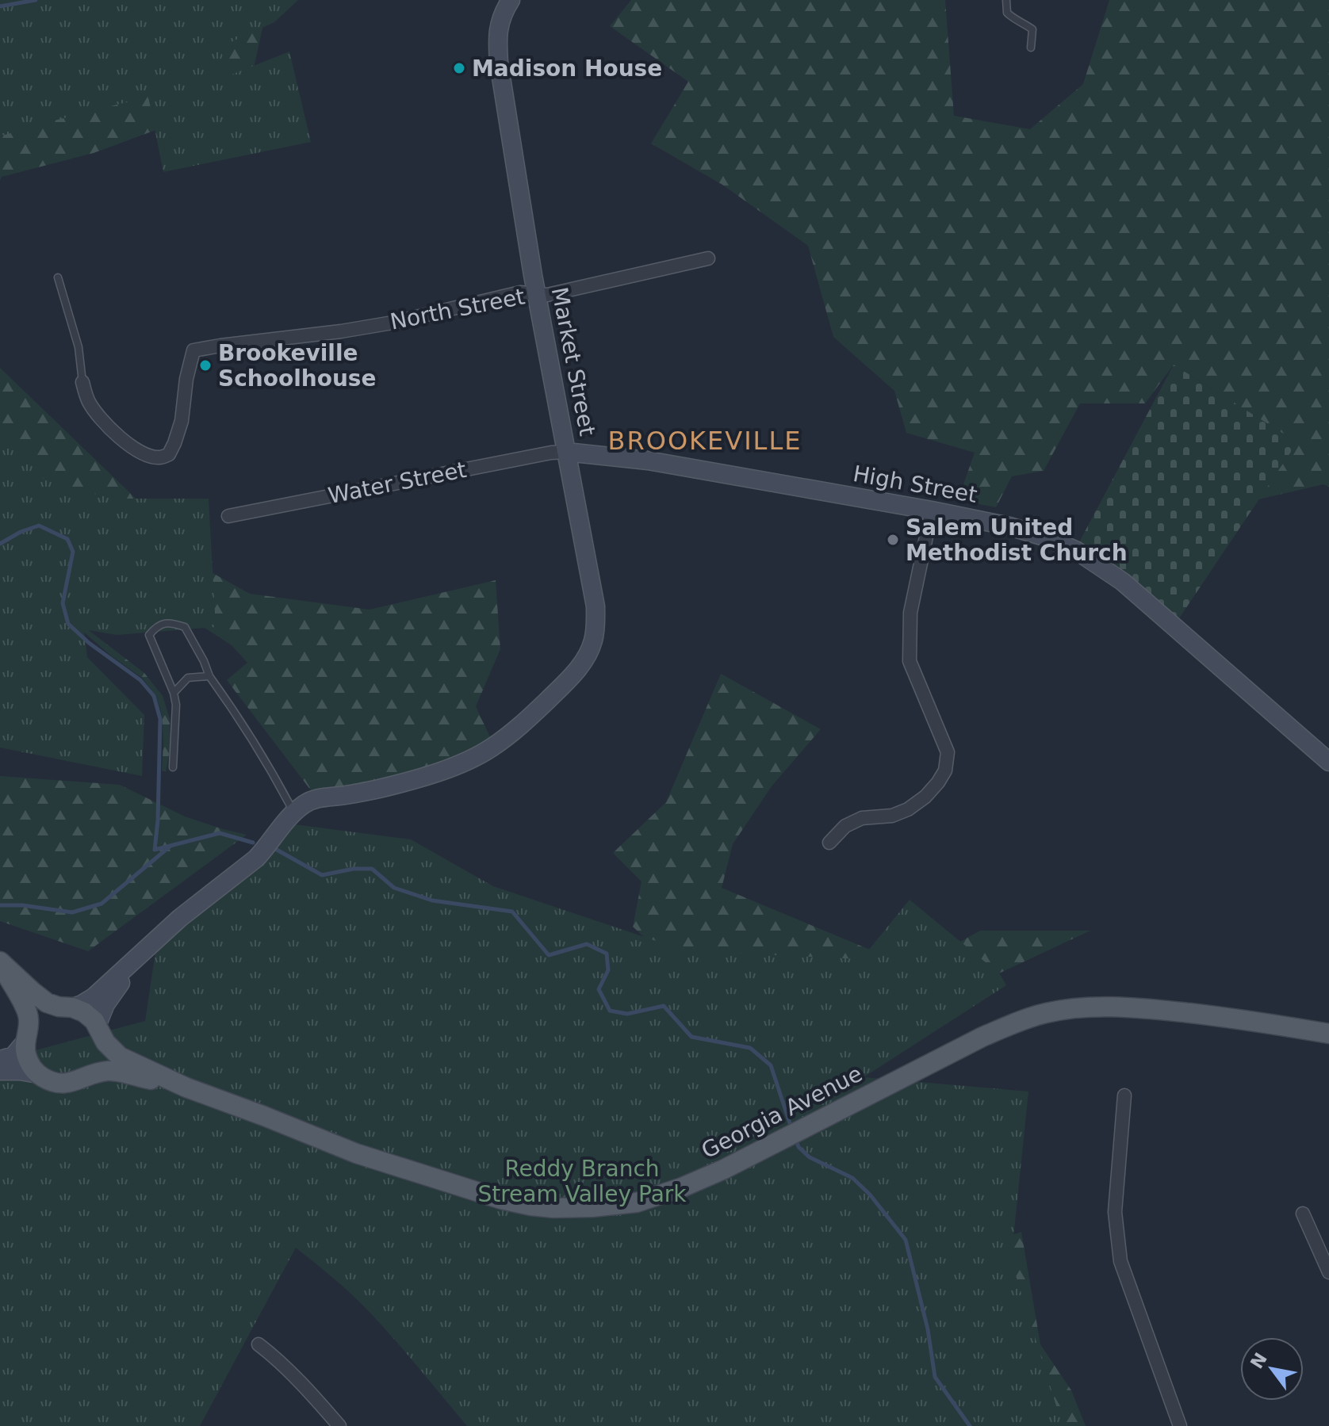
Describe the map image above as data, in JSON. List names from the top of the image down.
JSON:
{
  "streets": {
    "main road": ["Market Street", "High Street", "Georgia Avenue"],
    "street": ["North Street", "Water Street"]
  },
  "crossings": [
    ["North Street", "Market Street"],
    ["Market Street", "Water Street"],
    ["Market Street", "High Street"],
    ["Water Street", "High Street"]
  ],
  "districts": ["BROOKEVILLE"],
  "parks": ["Reddy Branch Stream Valley Park"],
  "places": ["Madison House", "Brookeville Schoolhouse", "Salem United Methodist Church"],
  "north": "top left"
}
